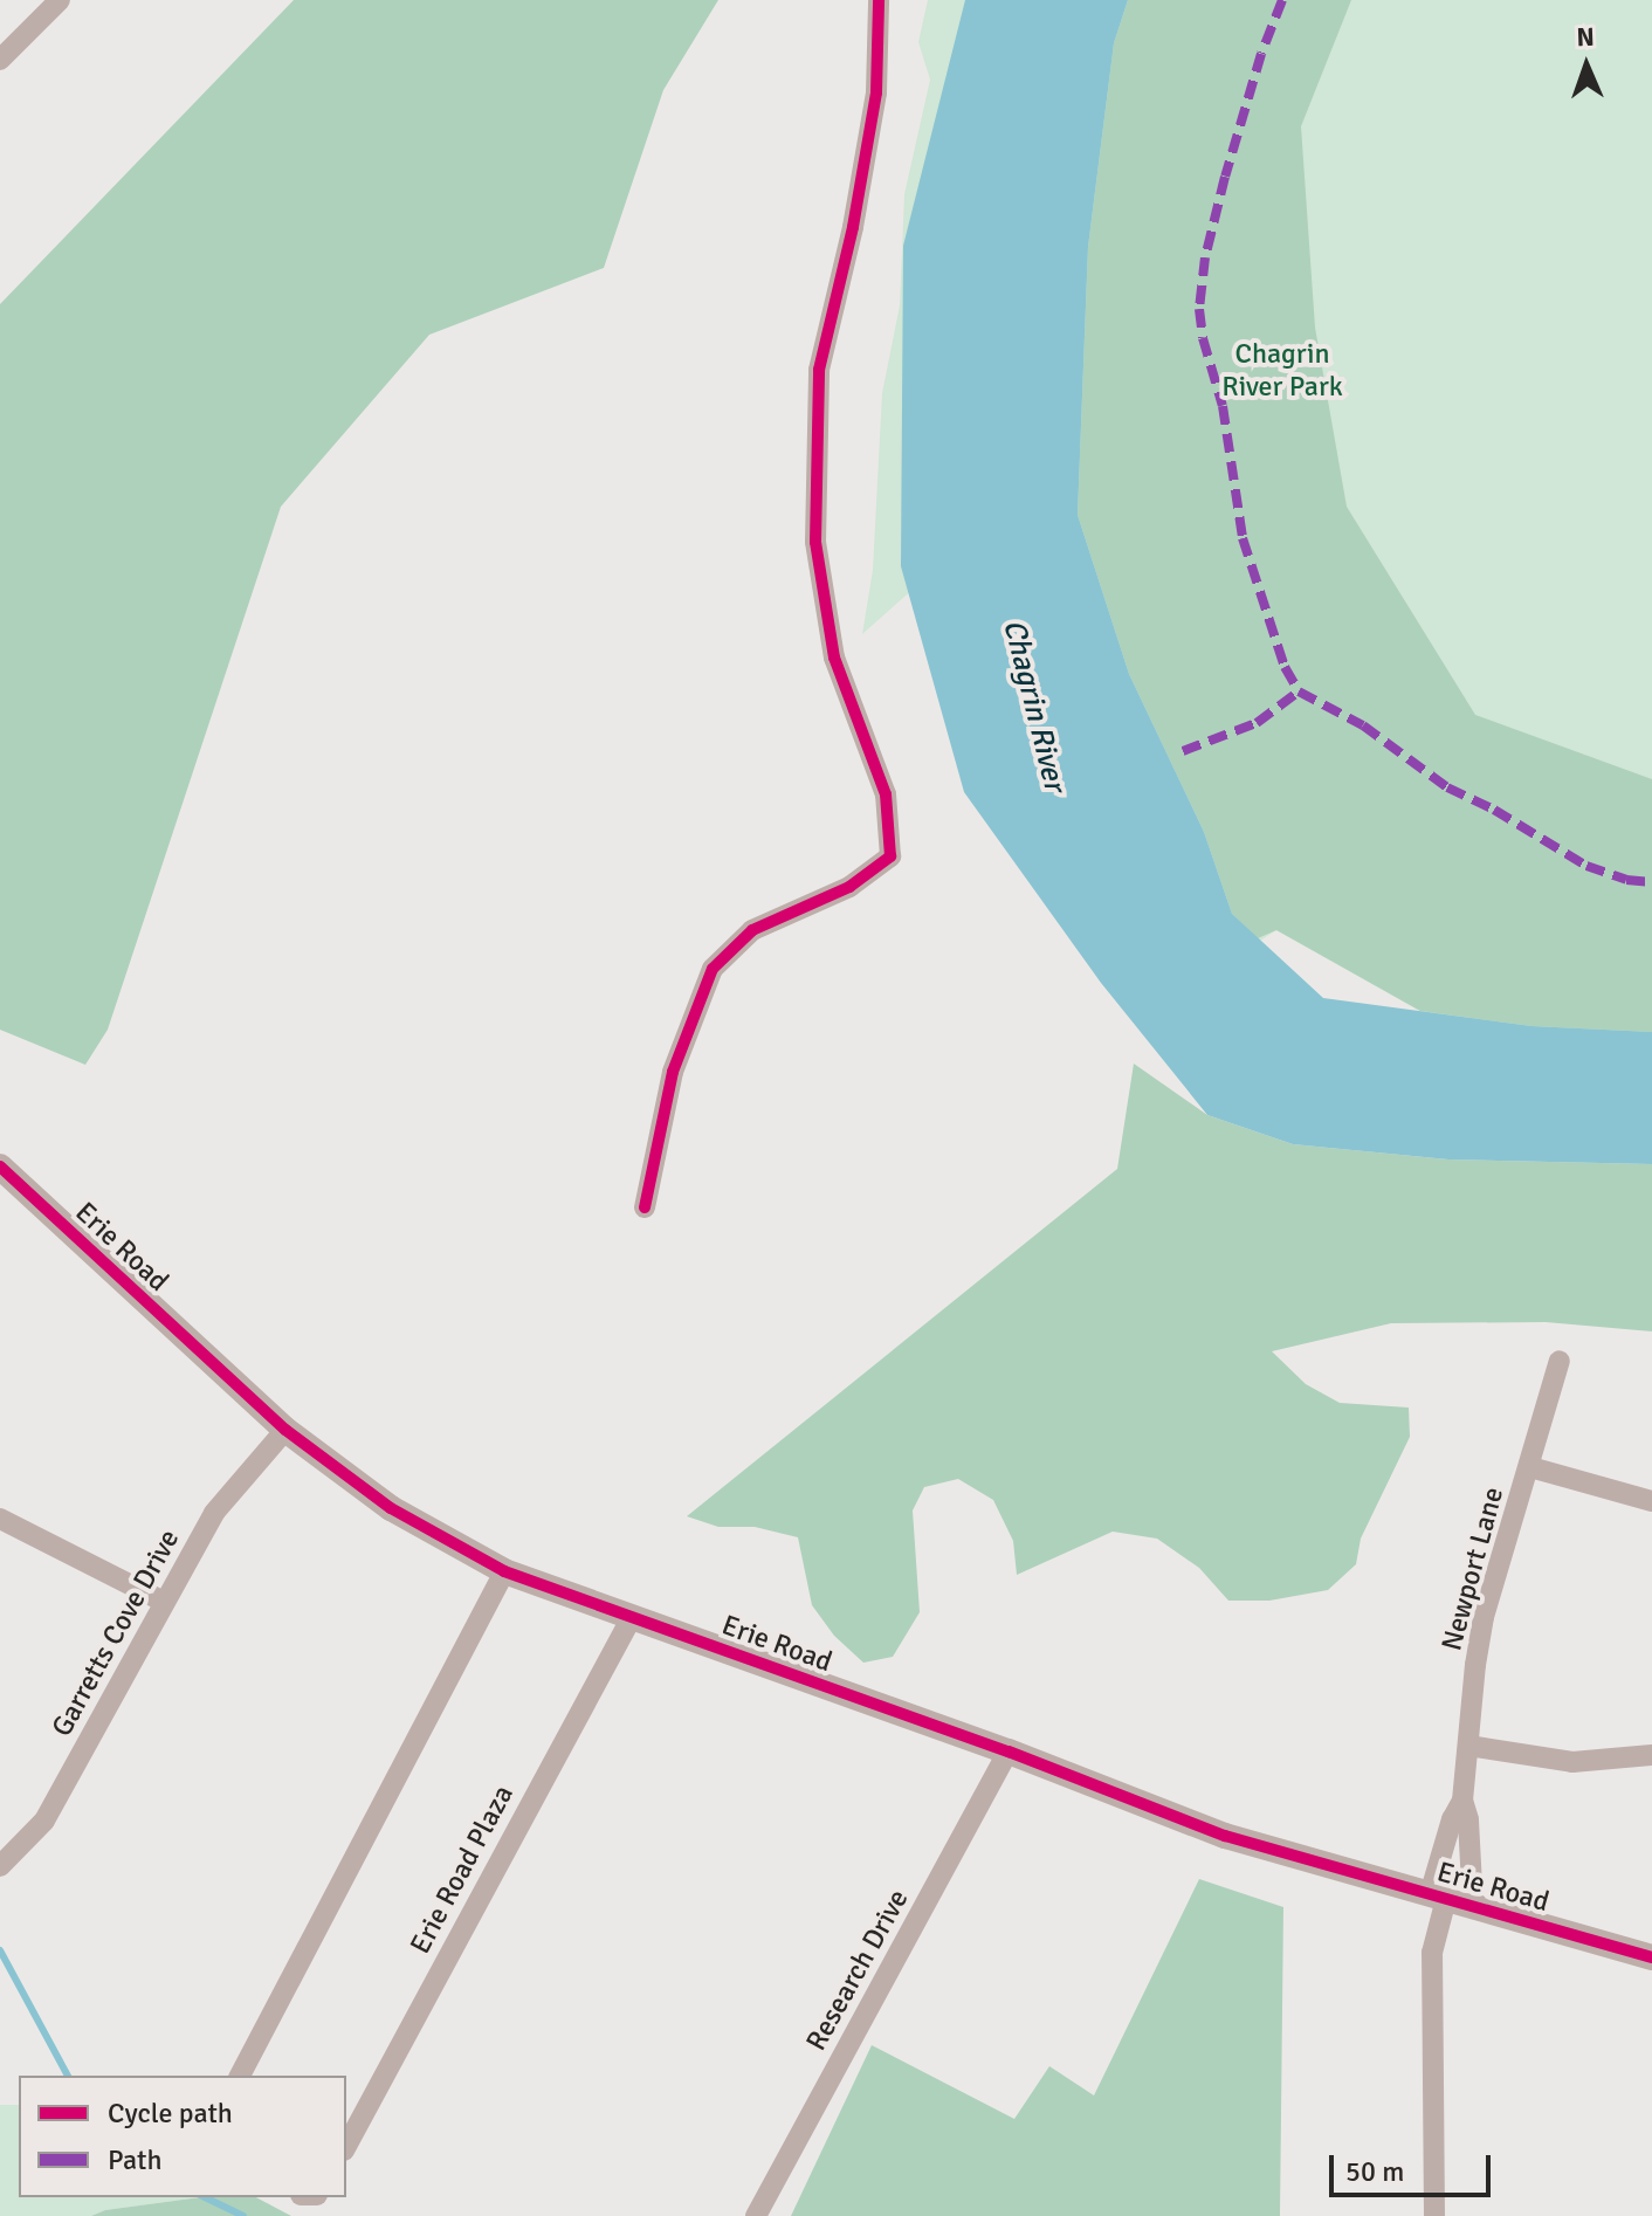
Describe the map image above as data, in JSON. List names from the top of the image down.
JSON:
{
  "streets": {
    "street": [
      "Erie Road",
      "Newport Lane",
      "Garretts Cove Drive",
      "Erie Road Plaza",
      "Research Drive"
    ]
  },
  "crossings": [
    ["Erie Road", "Newport Lane"],
    ["Erie Road", "Garretts Cove Drive"],
    ["Erie Road", "Erie Road Plaza"],
    ["Erie Road", "Research Drive"]
  ],
  "water": ["Chagrin River"],
  "parks": ["Chagrin River Park"],
  "legend": ["Cycle path", "Path"],
  "scale_bar": "50 m",
  "north": "top"
}
